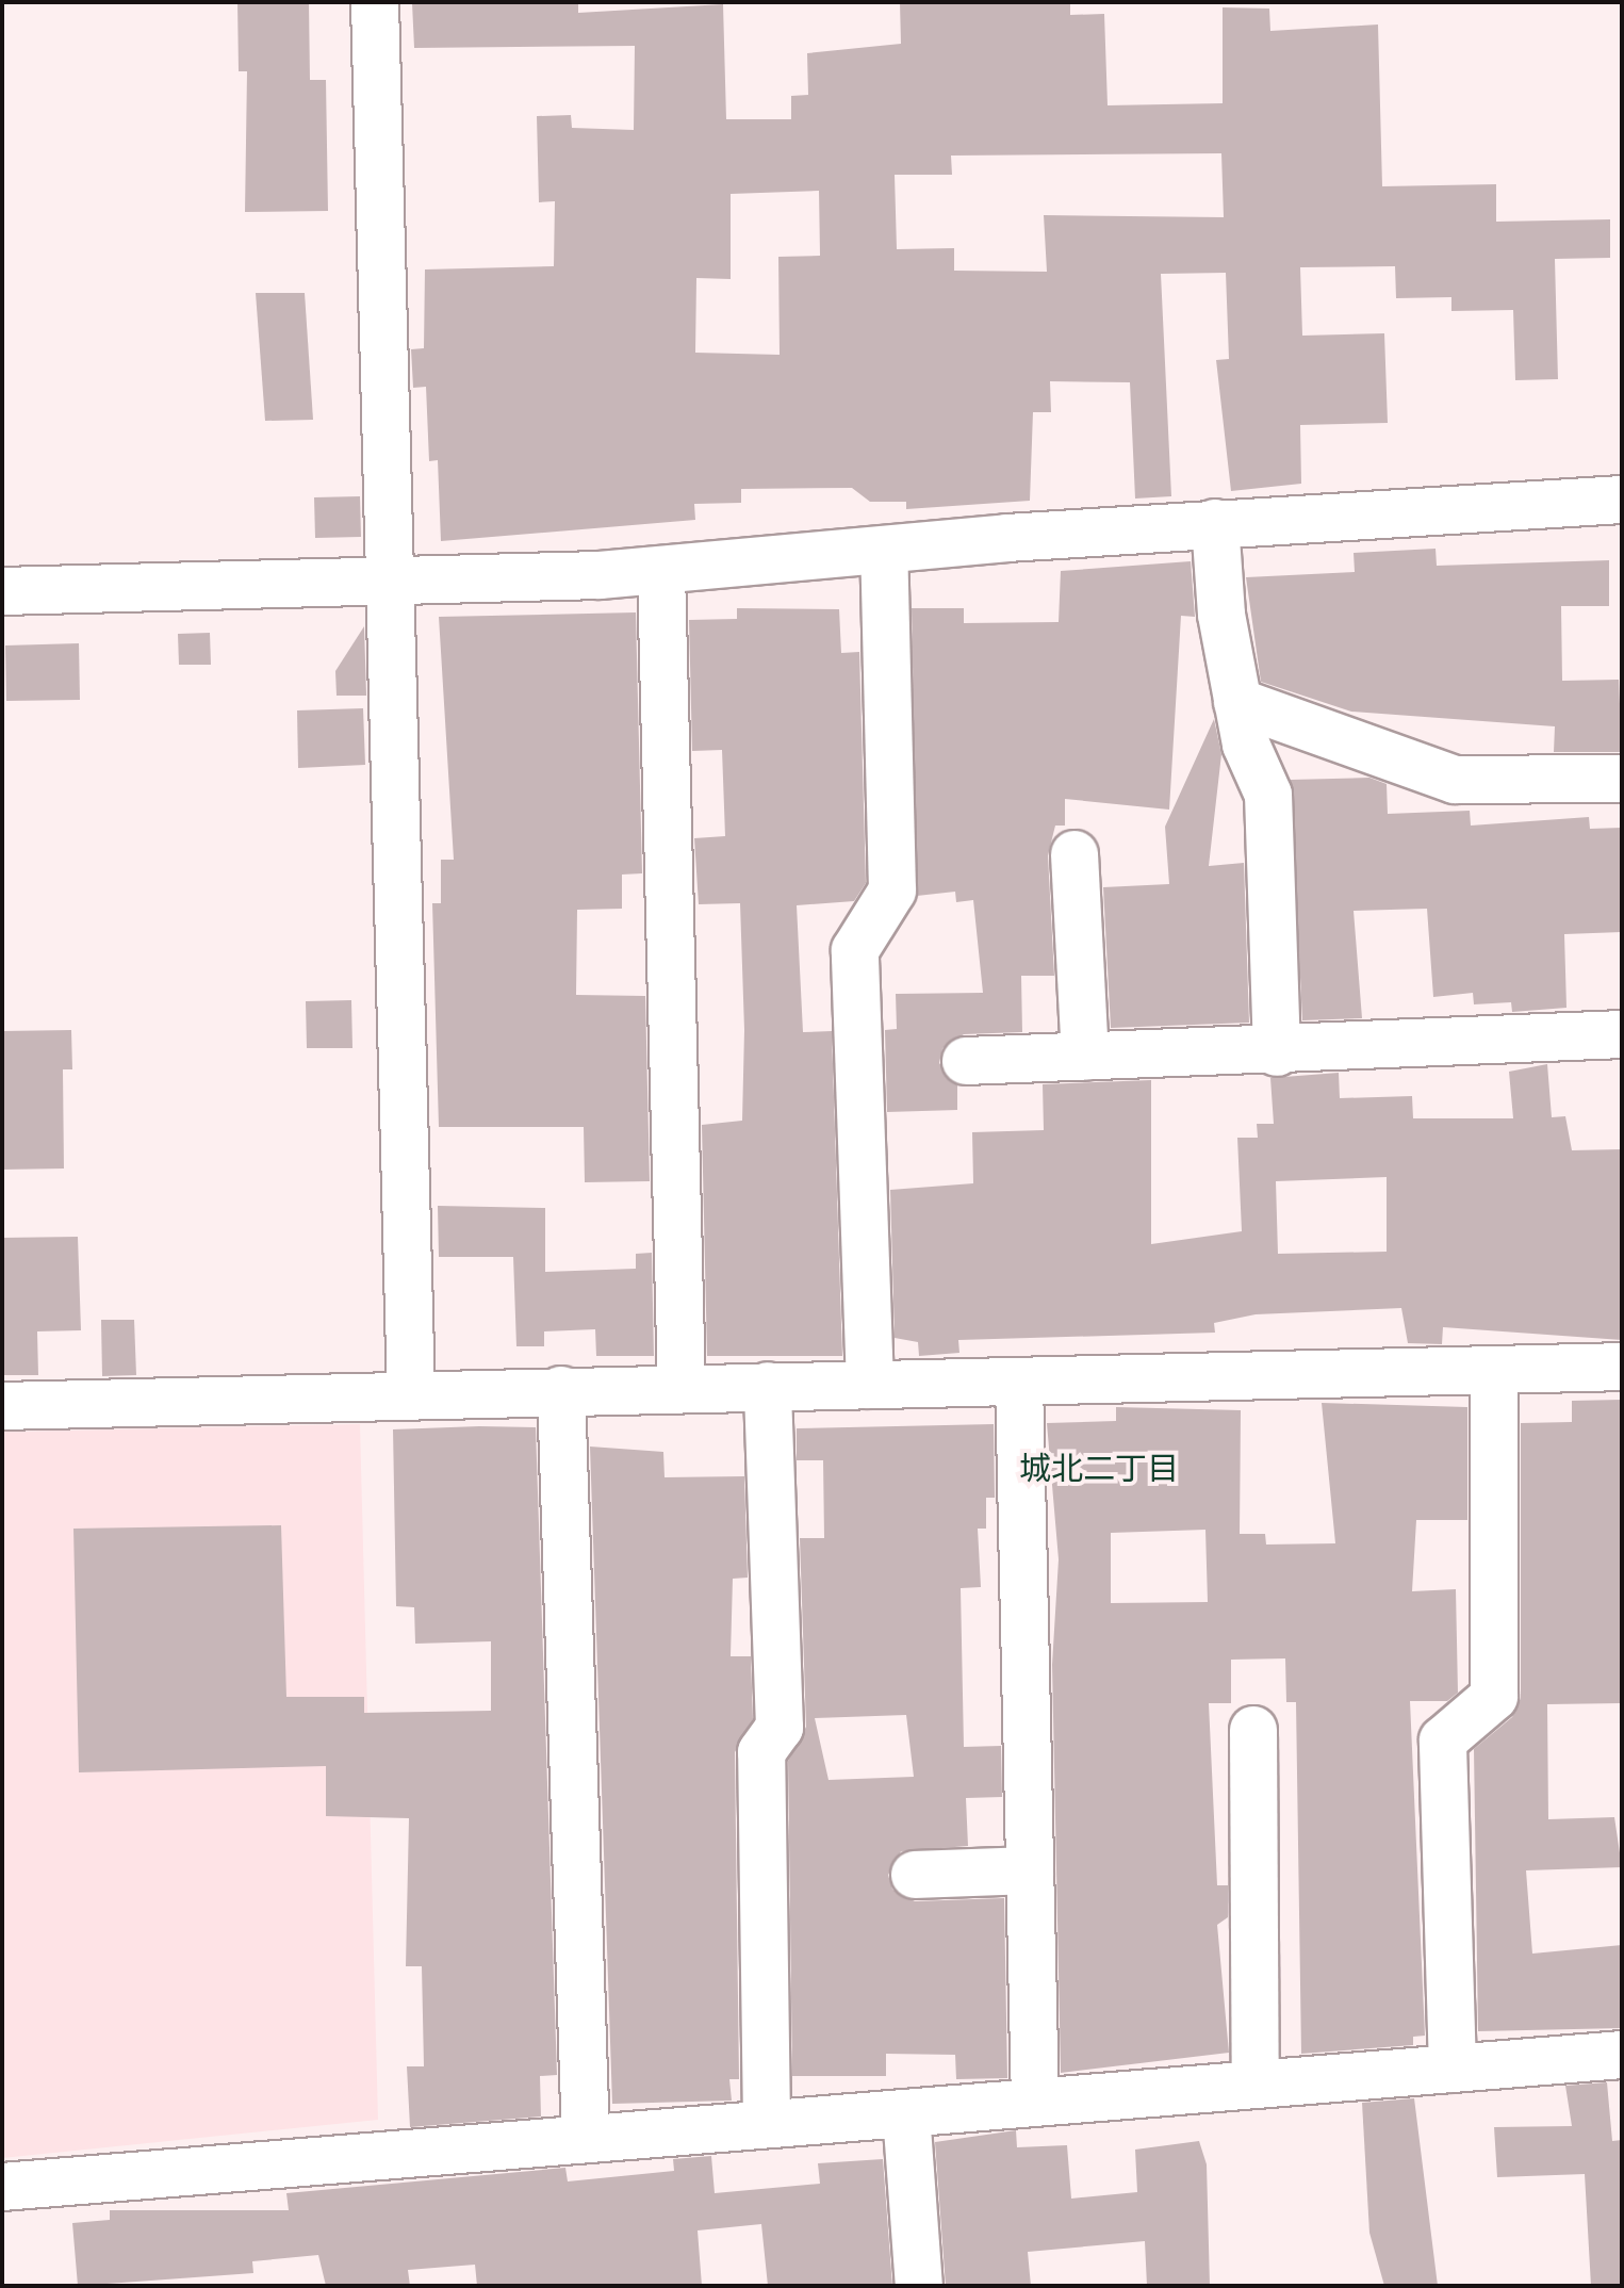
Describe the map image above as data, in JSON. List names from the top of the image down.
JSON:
{
  "districts": ["城北二丁目"]
}
